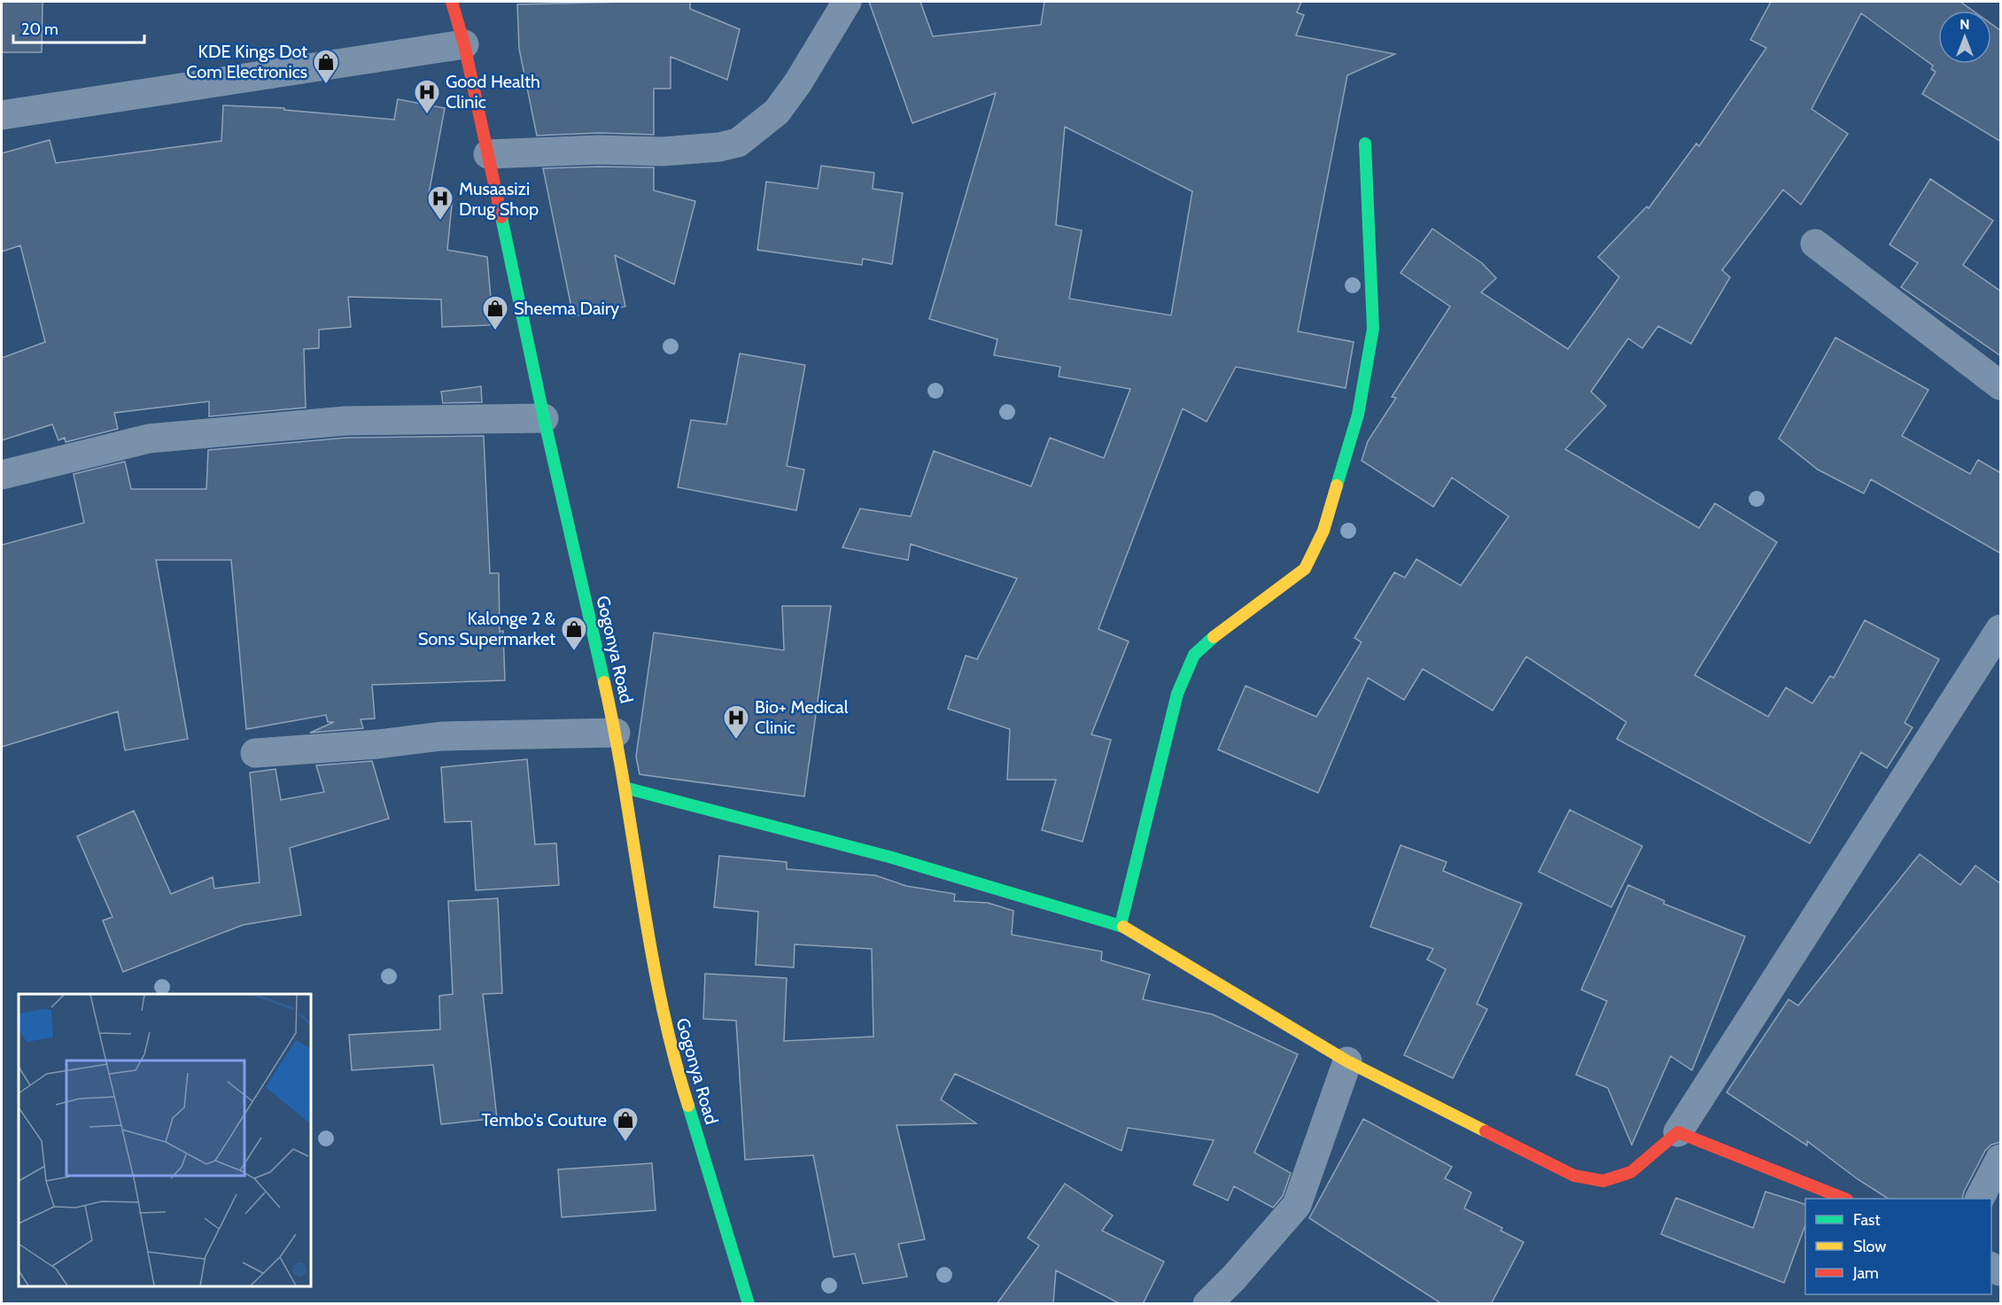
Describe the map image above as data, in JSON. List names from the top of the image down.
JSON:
{
  "streets": {
    "street": ["Gogonya Road"]
  },
  "places": {
    "shop": [
      "KDE Kings Dot Com Electronics",
      "Sheema Dairy",
      "Kalonge 2 & Sons Supermarket",
      "Tembo's Couture"
    ],
    "hospital": ["Good Health Clinic", "Musaasizi Drug Shop", "Bio+ Medical Clinic"]
  },
  "legend": ["Fast", "Slow", "Jam"],
  "scale_bar": "20 m",
  "north": "top"
}
